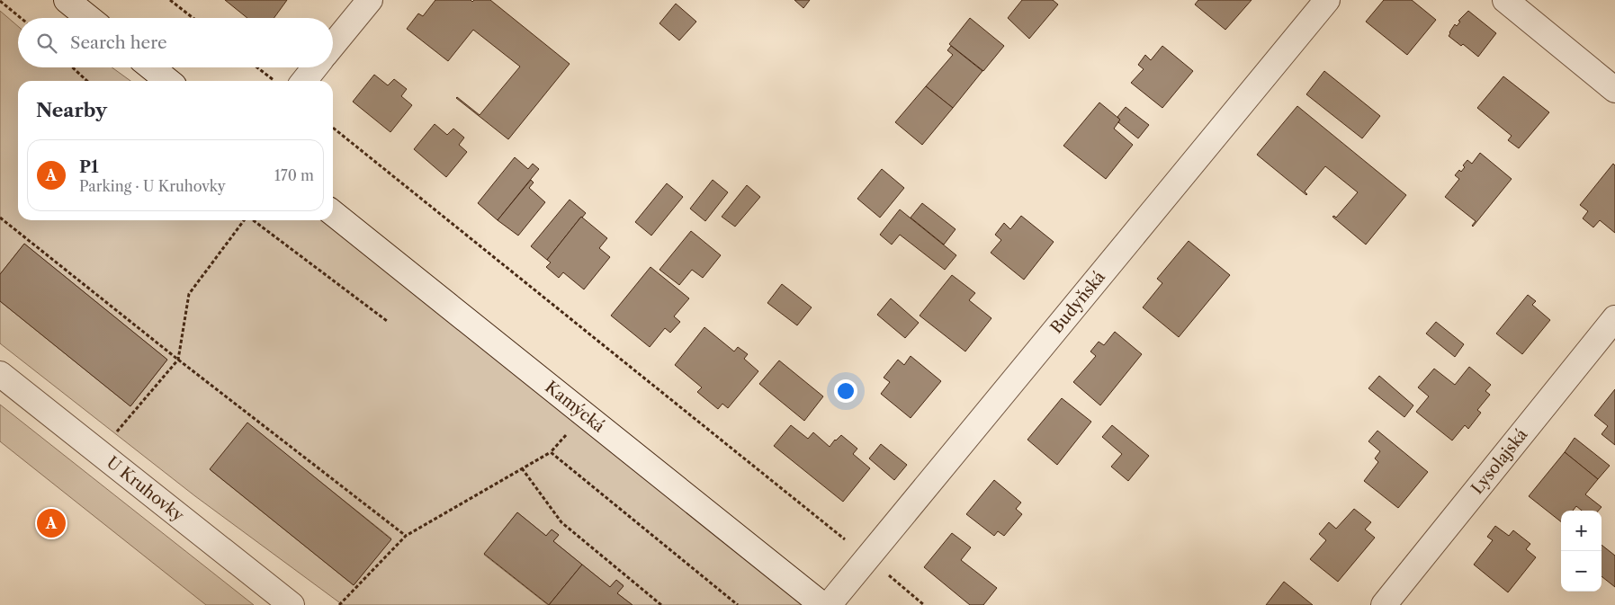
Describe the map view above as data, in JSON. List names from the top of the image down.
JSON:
{
  "streets": {
    "street": [
      "Budyňská",
      "Kamýcká",
      "Lysolajská",
      "U Kruhovky"
    ]
  },
  "page": {
    "search": "Search here",
    "heading": "Nearby",
    "list": [
      {
        "mark": "A",
        "name": "P1",
        "note": "Parking · U Kruhovky",
        "value": "170 m"
      }
    ],
    "pins": "A",
    "map_buttons": ["+", "−"]
  }
}
